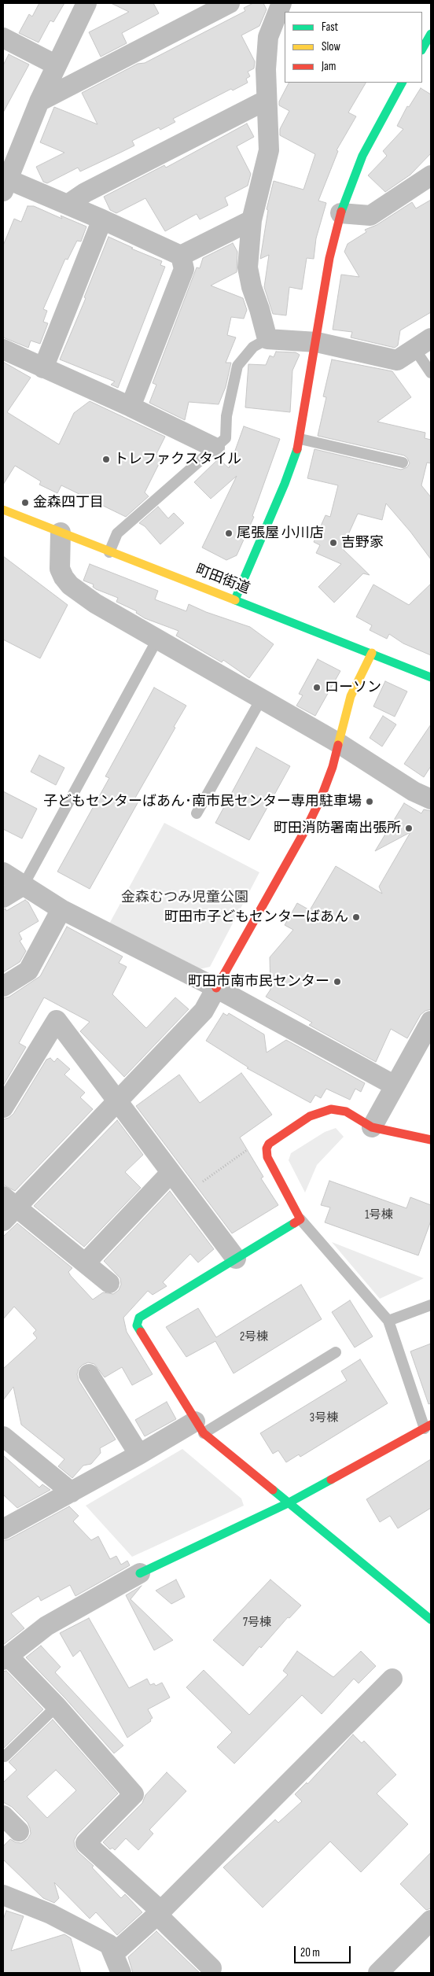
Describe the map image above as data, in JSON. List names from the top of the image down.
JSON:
{
  "streets": {
    "street": ["町田街道"]
  },
  "parks": ["金森むつみ児童公園"],
  "places": [
    "トレファクスタイル",
    "金森四丁目",
    "尾張屋 小川店",
    "吉野家",
    "ローソン",
    "子どもセンターばあん･南市民センター専用駐車場",
    "町田消防署南出張所",
    "町田市子どもセンターばあん",
    "町田市南市民センター"
  ],
  "house_numbers": [
    "1号棟",
    "2号棟",
    "3号棟",
    "7号棟"
  ],
  "legend": ["Fast", "Slow", "Jam"],
  "scale_bar": "20 m"
}
